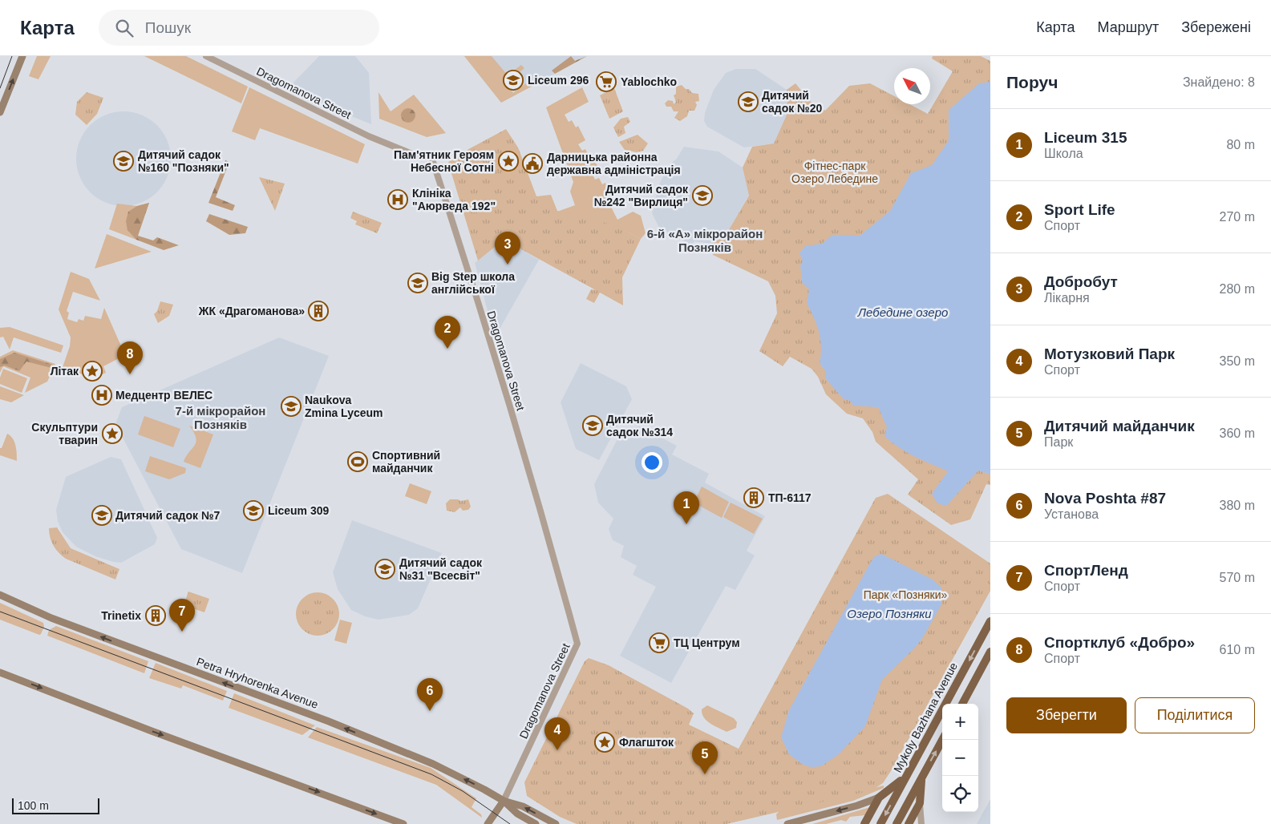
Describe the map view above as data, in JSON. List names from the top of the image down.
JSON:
{
  "streets": {
    "highway": ["Mykoly Bazhana Avenue"],
    "main road": ["Petra Hryhorenka Avenue"],
    "street": ["Dragomanova Street"]
  },
  "crossings": [
    ["Dragomanova Street", "Petra Hryhorenka Avenue"]
  ],
  "one_way": ["Petra Hryhorenka Avenue"],
  "districts": ["6-й «А» мікрорайон Позняків", "7-й мікрорайон Позняків"],
  "water": ["Лебедине озеро", "Озеро Позняки"],
  "parks": ["Фітнес-парк Озеро Лебедине", "Парк «Позняки»"],
  "places": {
    "school or university": [
      "Liceum 296",
      "Дитячий садок №20",
      "Дитячий садок №160 \"Позняки\"",
      "Дитячий садок №242 \"Вирлиця\"",
      "Big Step школа англiйськоï",
      "Naukova Zmina Lyceum",
      "Дитячий садок №314",
      "Liceum 309",
      "Дитячий садок №7",
      "Дитячий садок №31 \"Всесвіт\""
    ],
    "supermarket": ["Yablochko", "ТЦ Центрум"],
    "place": [
      "Пам'ятник Героям Небесної Сотні",
      "Літак",
      "Скульптури тварин",
      "Флагшток"
    ],
    "public building": ["Дарницька районна державна адміністрація"],
    "hospital": ["Клініка \"Аюрведа 192\"", "Медцентр ВЕЛЕС"],
    "building": ["ЖК «Драгоманова»", "ТП-6117", "Trinetix"],
    "sports": ["Спортивний майданчик"]
  },
  "scale_bar": "100 m",
  "north": "top left",
  "page": {
    "header": "Карта",
    "search": "Пошук",
    "nav": ["Карта", "Маршрут", "Збережені"],
    "heading": ["Поруч", "Знайдено: 8"],
    "list": [
      {
        "mark": "1",
        "name": "Liceum 315",
        "note": "Школа",
        "value": "80 m"
      },
      {
        "mark": "2",
        "name": "Sport Life",
        "note": "Спорт",
        "value": "270 m"
      },
      {
        "mark": "3",
        "name": "Добробут",
        "note": "Лікарня",
        "value": "280 m"
      },
      {
        "mark": "4",
        "name": "Мотузковий Парк",
        "note": "Спорт",
        "value": "350 m"
      },
      {
        "mark": "5",
        "name": "Дитячий майданчик",
        "note": "Парк",
        "value": "360 m"
      },
      {
        "mark": "6",
        "name": "Nova Poshta #87",
        "note": "Установа",
        "value": "380 m"
      },
      {
        "mark": "7",
        "name": "СпортЛенд",
        "note": "Спорт",
        "value": "570 m"
      },
      {
        "mark": "8",
        "name": "Спортклуб «Добро»",
        "note": "Спорт",
        "value": "610 m"
      }
    ],
    "pins": [
      "3",
      "2",
      "8",
      "1",
      "7",
      "6",
      "4",
      "5"
    ],
    "buttons": ["Зберегти", "Поділитися"],
    "map_buttons": ["+", "−"],
    "scale": "100 m"
  }
}
